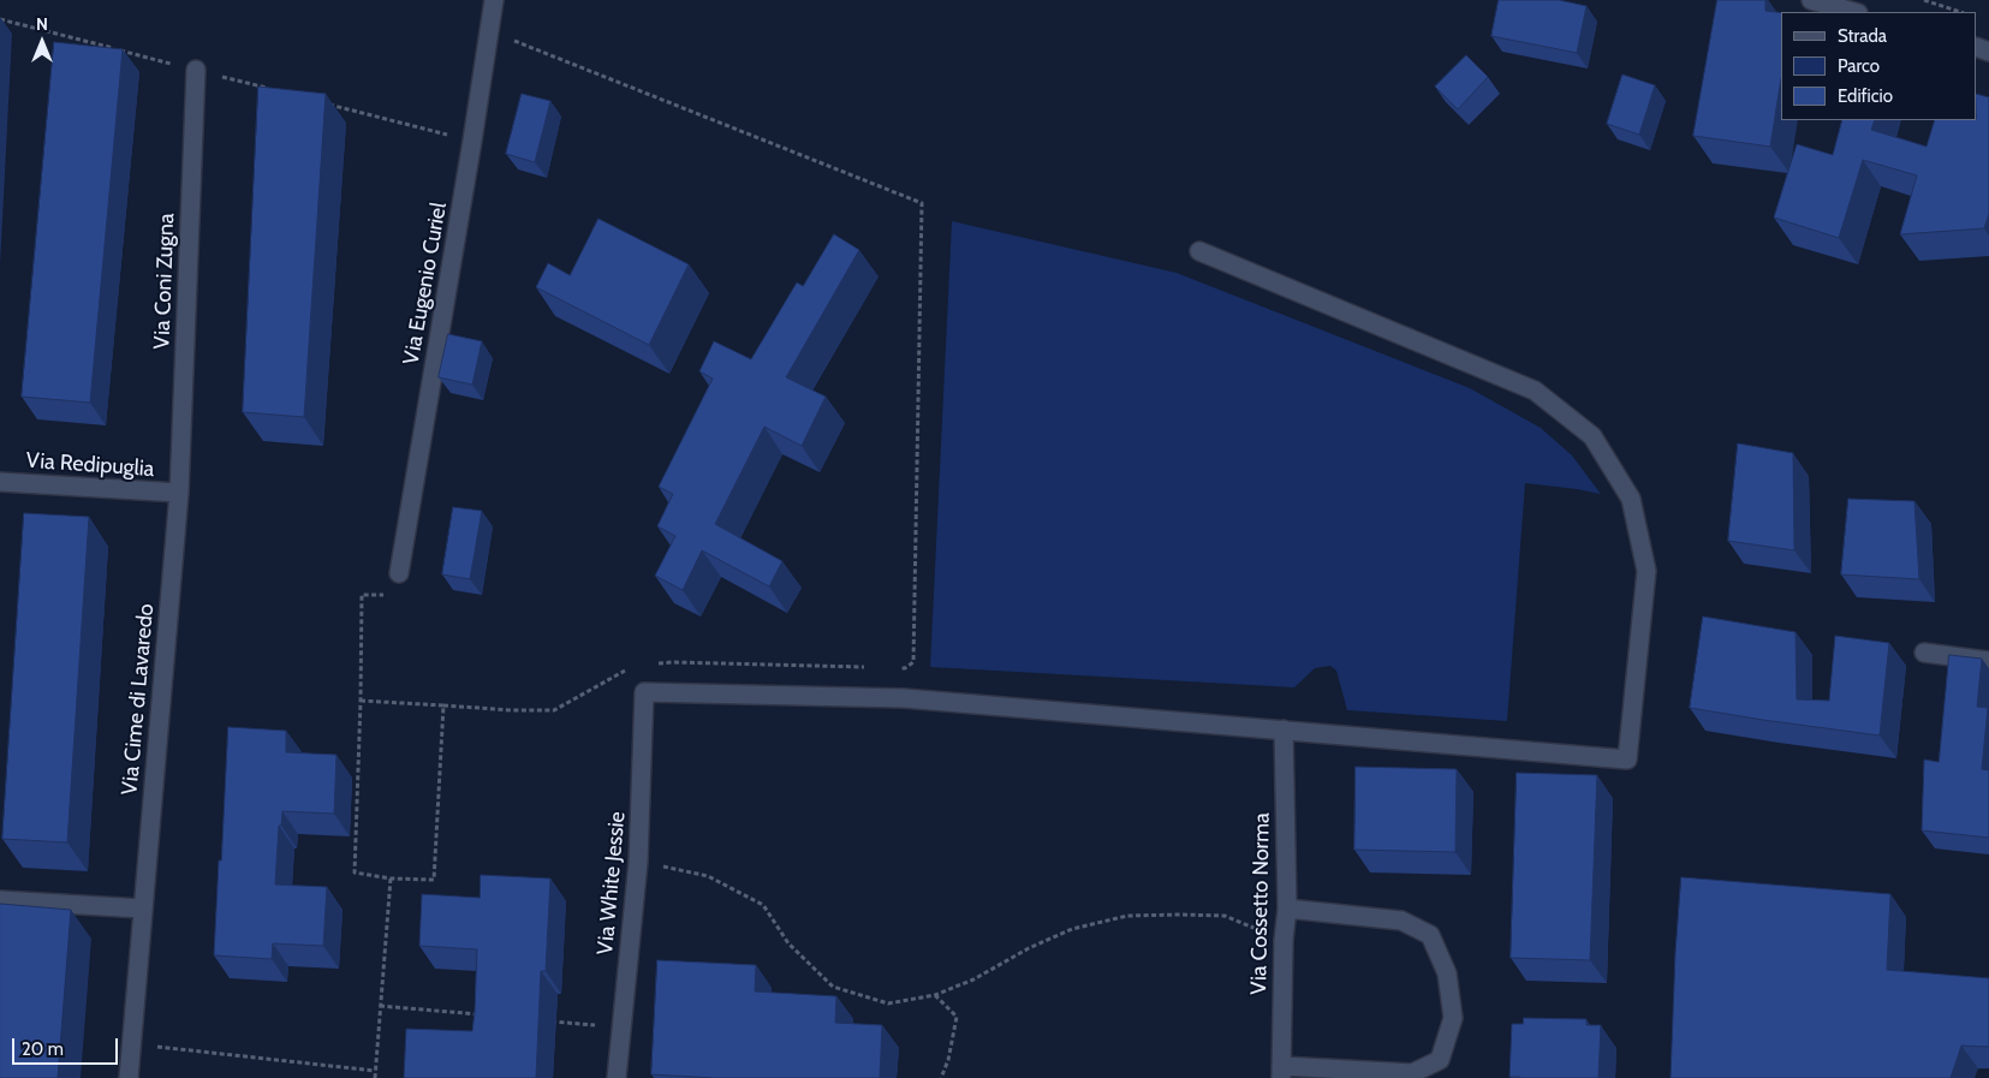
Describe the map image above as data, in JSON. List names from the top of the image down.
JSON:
{
  "streets": {
    "street": [
      "Via Coni Zugna",
      "Via Eugenio Curiel",
      "Via Redipuglia",
      "Via Cime di Lavaredo",
      "Via White Jessie",
      "Via Cossetto Norma"
    ]
  },
  "crossings": [
    ["Via Coni Zugna", "Via Redipuglia"],
    ["Via Coni Zugna", "Via Cime di Lavaredo"],
    ["Via Redipuglia", "Via Cime di Lavaredo"],
    ["Via White Jessie", "Via Cossetto Norma"]
  ],
  "legend": ["Strada", "Parco", "Edificio"],
  "scale_bar": "20 m",
  "north": "top"
}
